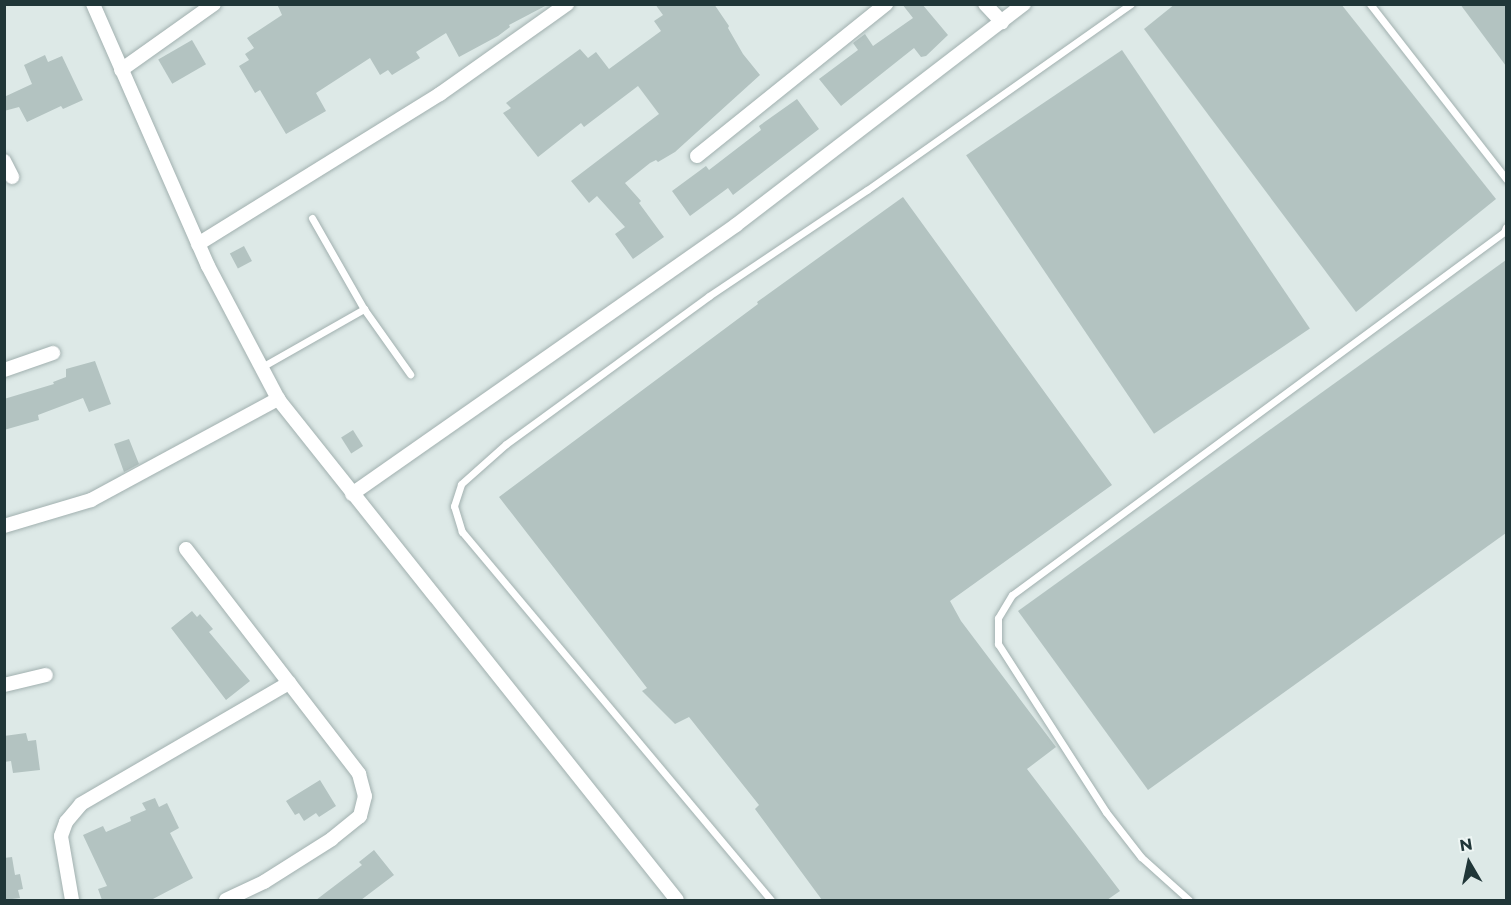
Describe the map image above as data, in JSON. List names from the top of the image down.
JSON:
{
  "north": "top"
}
